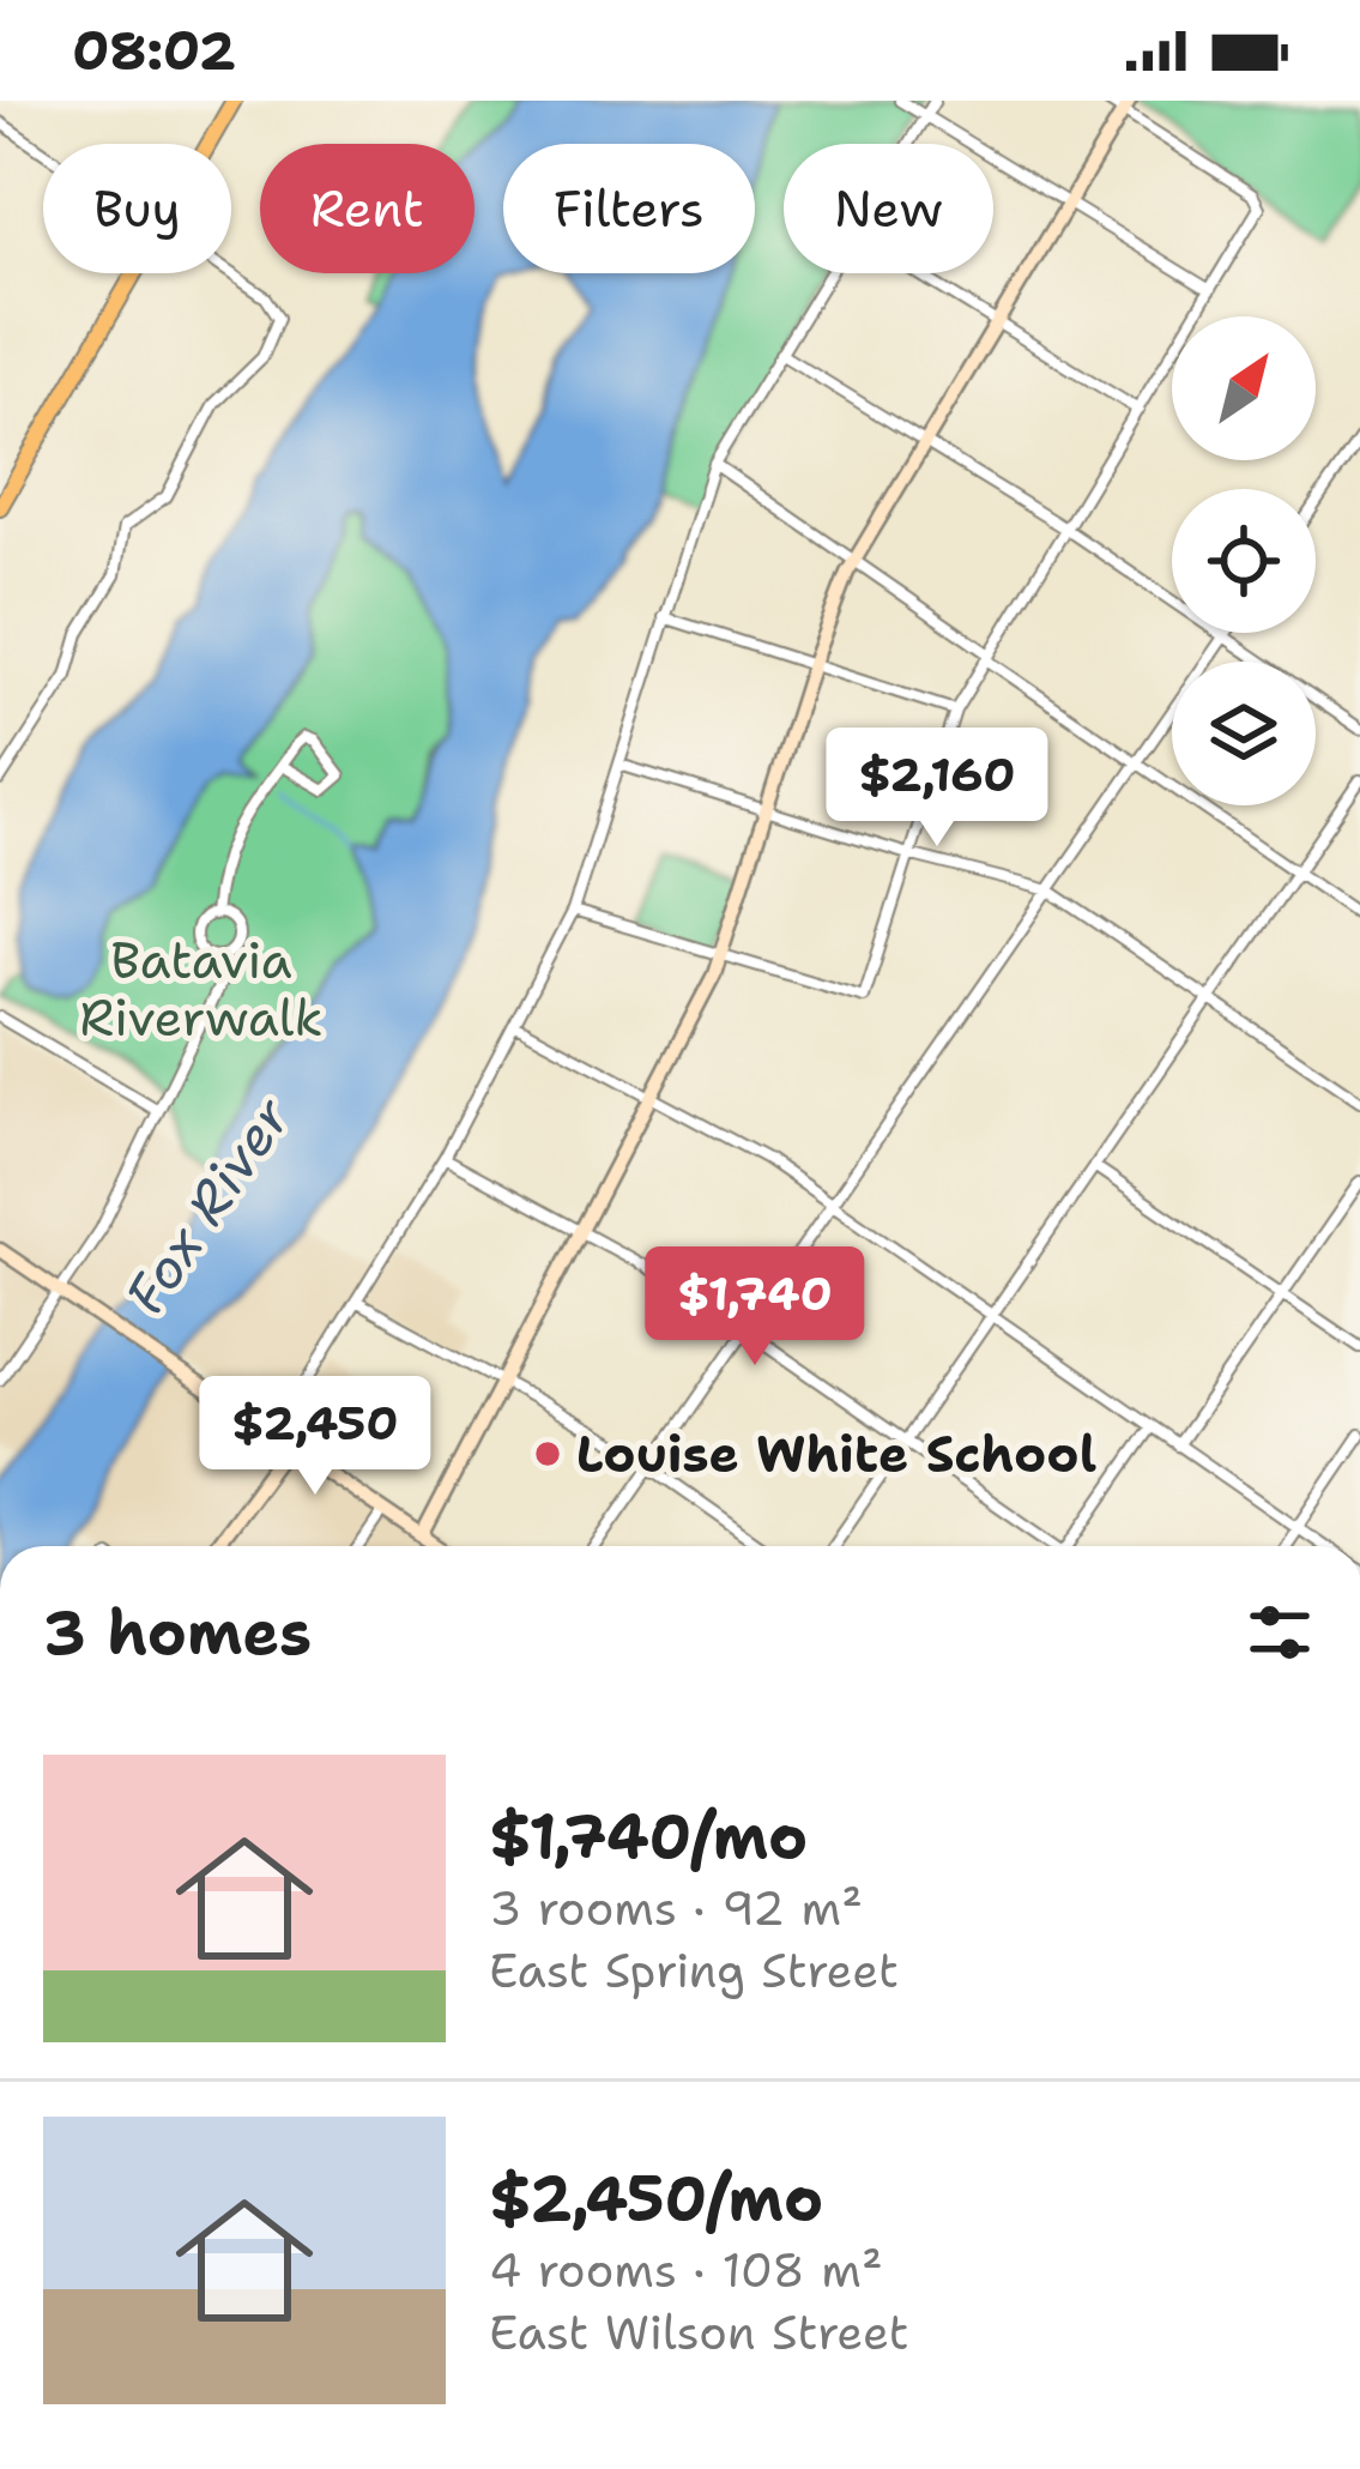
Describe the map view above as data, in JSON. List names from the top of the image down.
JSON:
{
  "water": ["Fox River"],
  "parks": ["Batavia Riverwalk"],
  "places": ["Louise White School"],
  "north": "top right",
  "page": {
    "status": "08:02",
    "chip": [
      "Buy",
      "Rent",
      "Filters",
      "New"
    ],
    "price": ["$2,160", "$1,740", "$2,450"],
    "heading": "3 homes",
    "list": [
      {
        "name": "$1,740/mo",
        "note": "3 rooms · 92 m² · East Spring Street"
      },
      {
        "name": "$2,450/mo",
        "note": "4 rooms · 108 m² · East Wilson Street"
      }
    ]
  }
}
